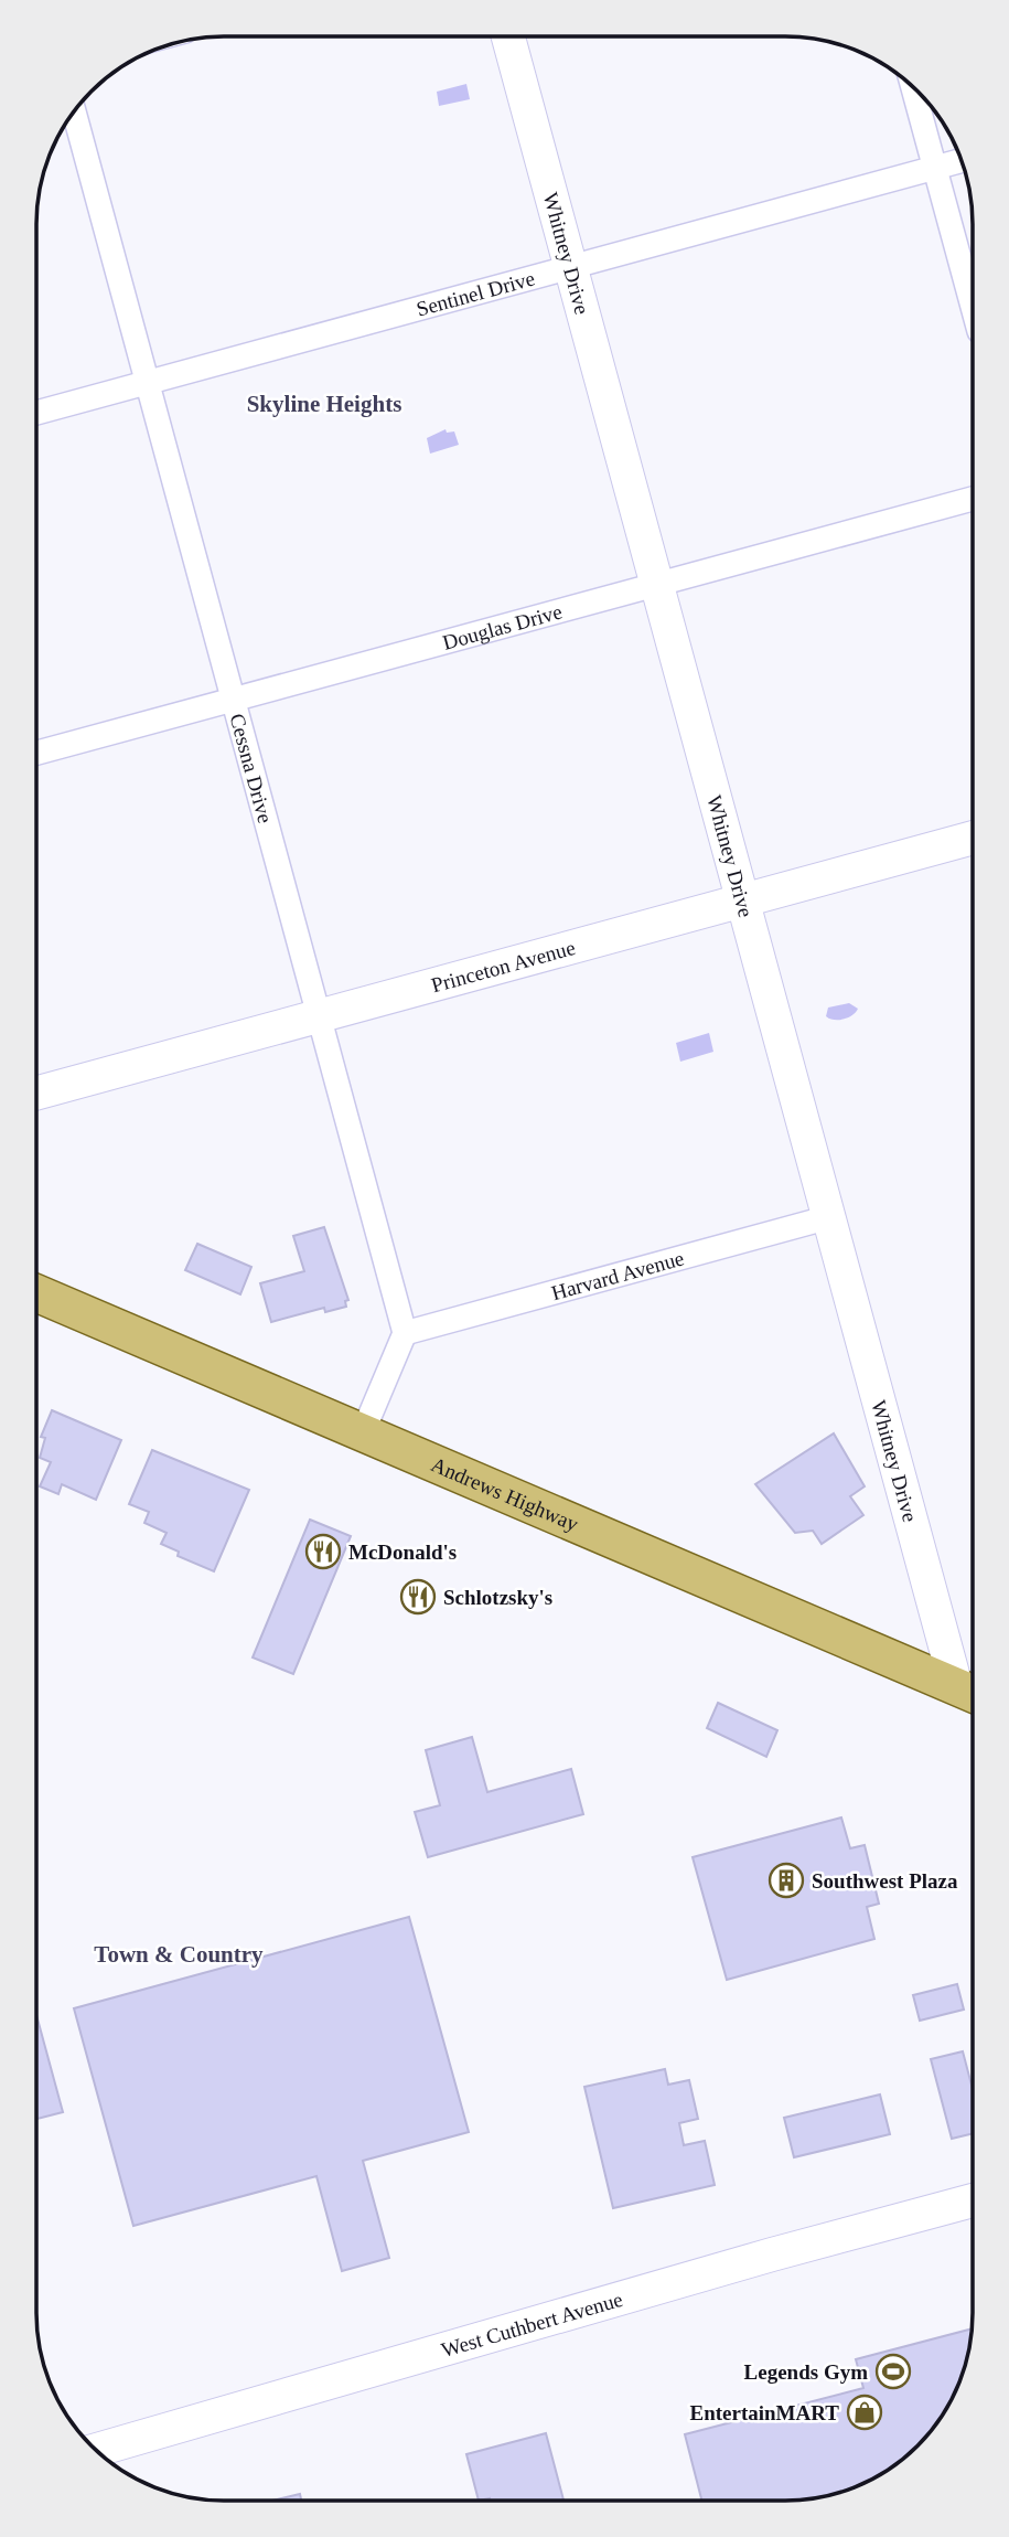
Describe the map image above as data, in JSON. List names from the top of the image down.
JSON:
{
  "streets": {
    "main road": ["Andrews Highway"],
    "street": [
      "Whitney Drive",
      "Sentinel Drive",
      "Douglas Drive",
      "Cessna Drive",
      "Princeton Avenue",
      "Harvard Avenue",
      "West Cuthbert Avenue"
    ]
  },
  "crossings": [
    ["Whitney Drive", "Sentinel Drive"],
    ["Whitney Drive", "Douglas Drive"],
    ["Whitney Drive", "Princeton Avenue"],
    ["Whitney Drive", "Harvard Avenue"],
    ["Whitney Drive", "Andrews Highway"],
    ["Sentinel Drive", "Cessna Drive"],
    ["Douglas Drive", "Cessna Drive"],
    ["Cessna Drive", "Princeton Avenue"],
    ["Cessna Drive", "Harvard Avenue"]
  ],
  "districts": ["Skyline Heights", "Town & Country"],
  "places": {
    "restaurant": ["McDonald's", "Schlotzsky's"],
    "building": ["Southwest Plaza"],
    "sports": ["Legends Gym"],
    "shop": ["EntertainMART"]
  }
}
